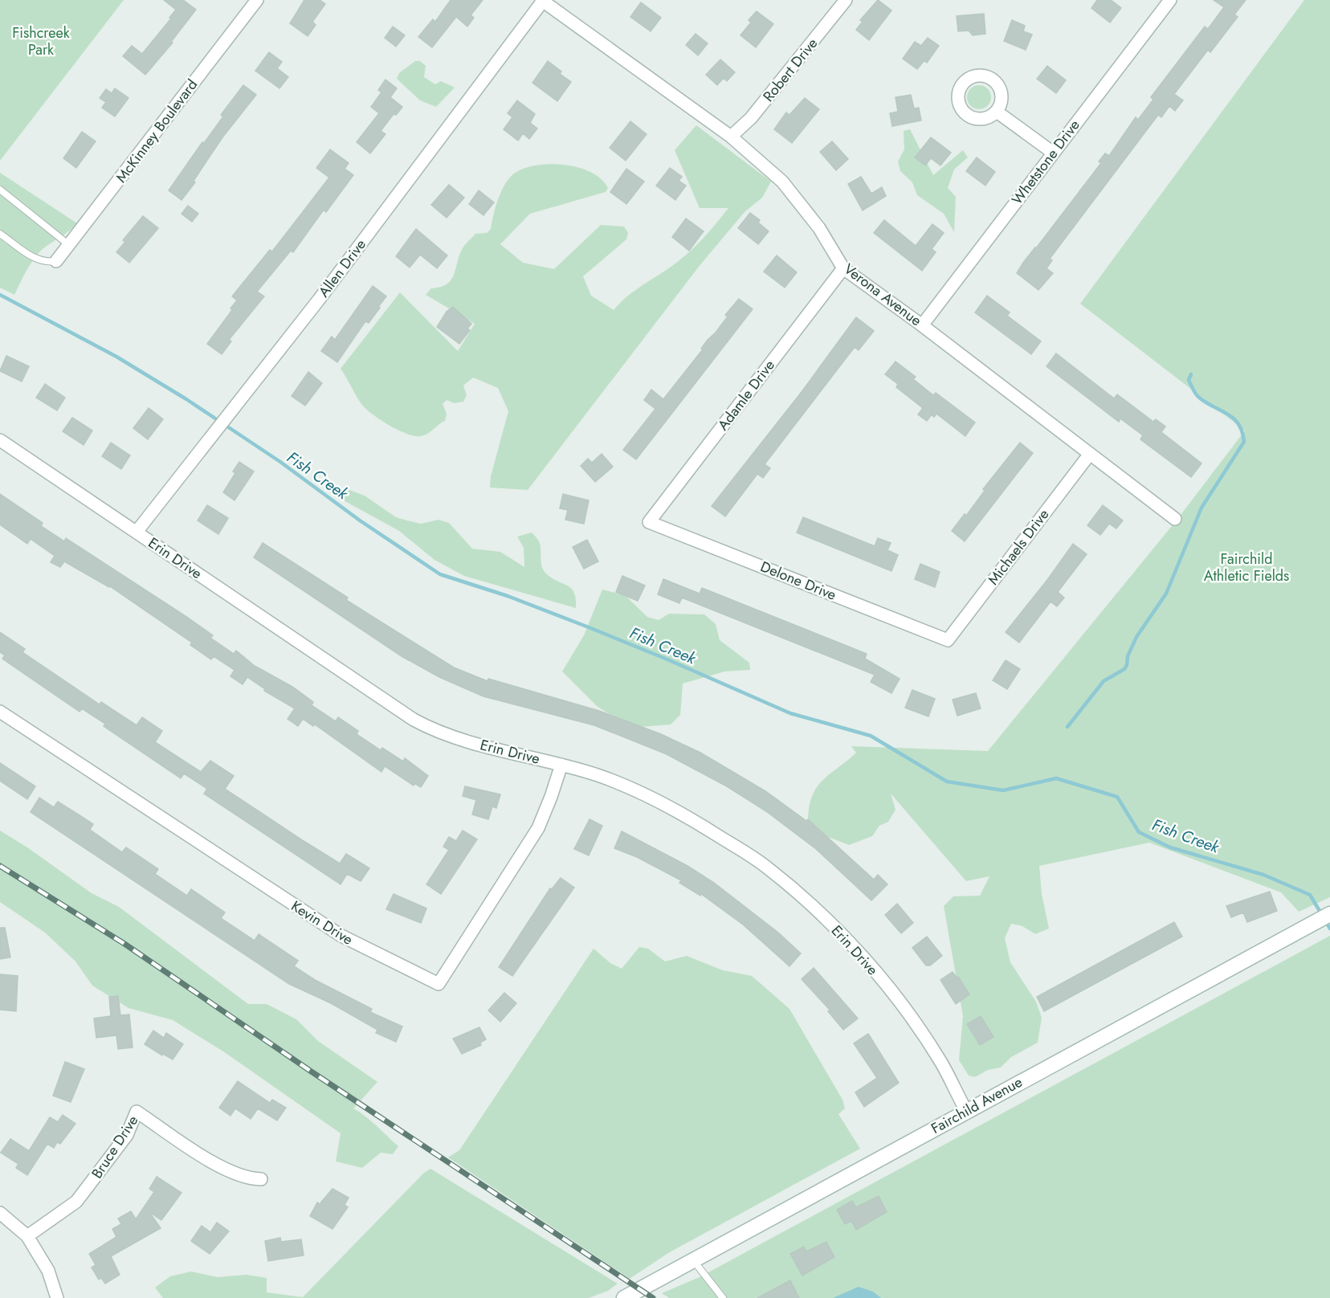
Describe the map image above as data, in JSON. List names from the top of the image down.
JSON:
{
  "streets": {
    "main road": ["Fairchild Avenue"],
    "street": [
      "Robert Drive",
      "McKinney Boulevard",
      "Whetstone Drive",
      "Allen Drive",
      "Verona Avenue",
      "Adamle Drive",
      "Michaels Drive",
      "Erin Drive",
      "Delone Drive",
      "Kevin Drive",
      "Bruce Drive"
    ]
  },
  "crossings": [
    ["Robert Drive", "Verona Avenue"],
    ["Whetstone Drive", "Verona Avenue"],
    ["Allen Drive", "Verona Avenue"],
    ["Allen Drive", "Erin Drive"],
    ["Verona Avenue", "Adamle Drive"],
    ["Verona Avenue", "Michaels Drive"],
    ["Adamle Drive", "Delone Drive"],
    ["Michaels Drive", "Delone Drive"],
    ["Erin Drive", "Kevin Drive"],
    ["Erin Drive", "Fairchild Avenue"]
  ],
  "water": ["Fish Creek"],
  "parks": ["Fishcreek Park", "Fairchild Athletic Fields"]
}
